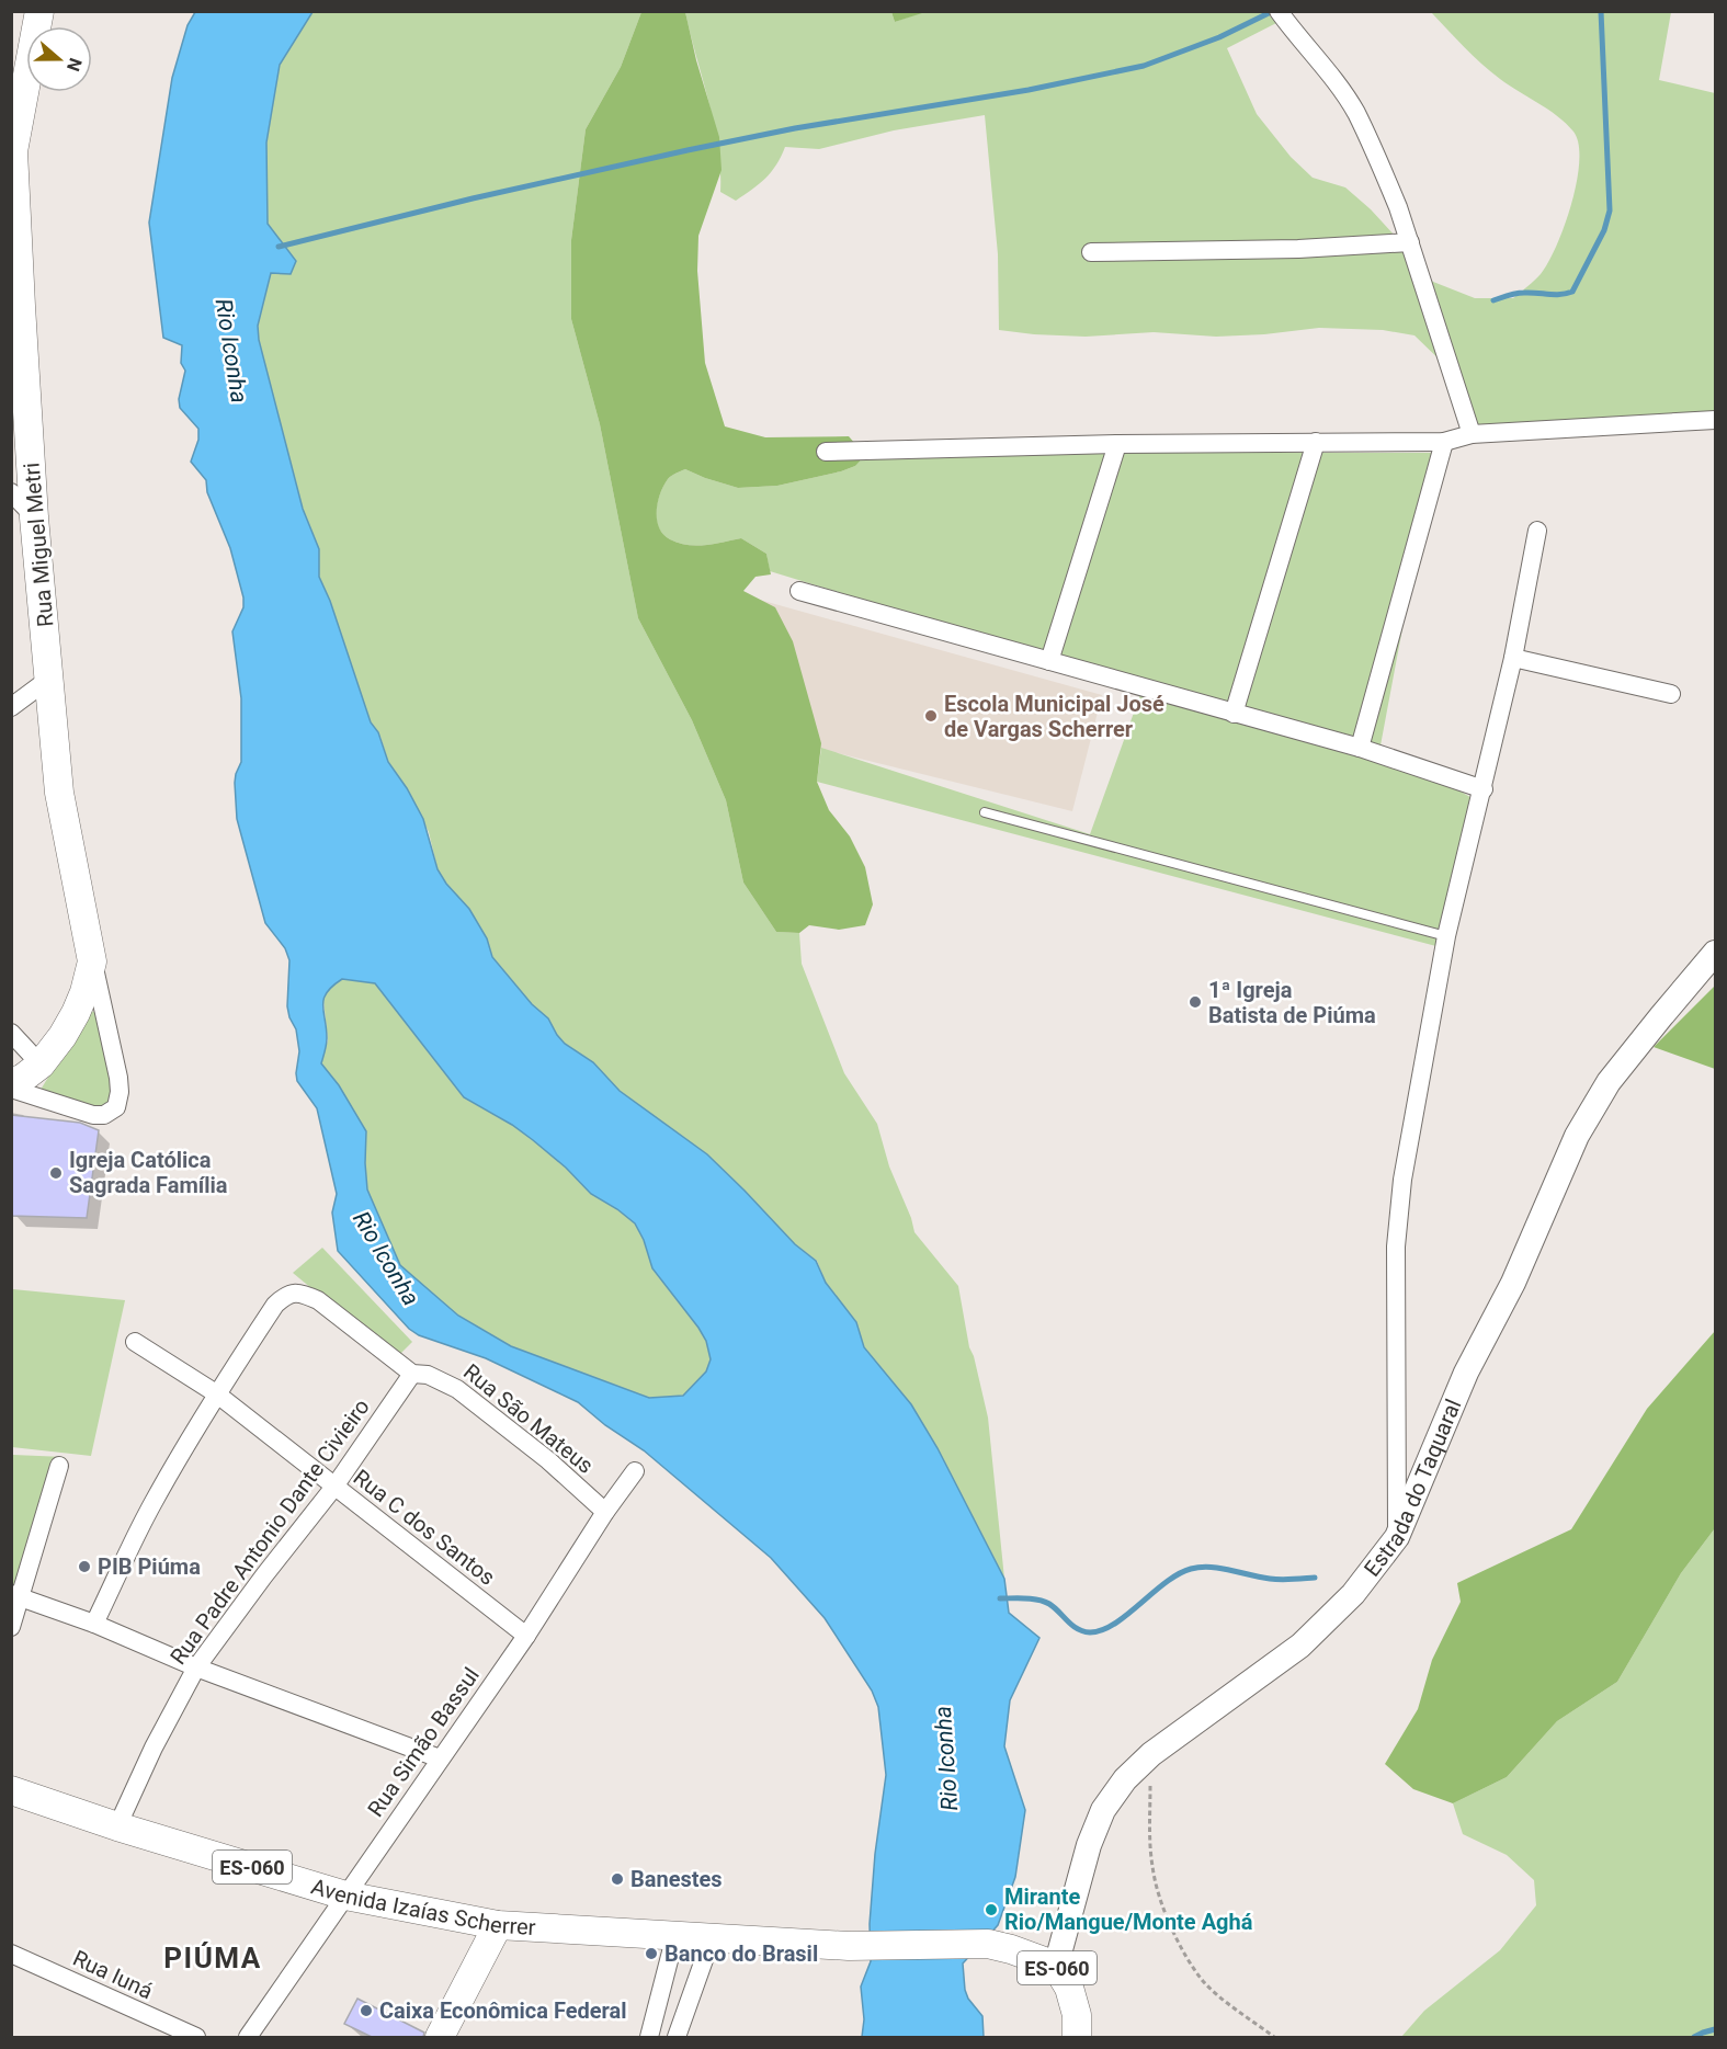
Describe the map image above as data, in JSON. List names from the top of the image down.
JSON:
{
  "streets": {
    "main road": ["Rua Miguel Metri", "ES-060", "Avenida Izaías Scherrer"],
    "street": [
      "Rua São Mateus",
      "Estrada do Taquaral",
      "Rua C dos Santos",
      "Rua Padre Antonio Dante Civieiro",
      "Rua Simão Bassul",
      "Rua Iuná"
    ]
  },
  "crossings": [
    ["Rua São Mateus", "Rua C dos Santos"],
    ["Rua São Mateus", "Rua Padre Antonio Dante Civieiro"],
    ["Rua São Mateus", "Rua Simão Bassul"],
    ["Estrada do Taquaral", "ES-060"],
    ["Estrada do Taquaral", "Avenida Izaías Scherrer"],
    ["Rua C dos Santos", "Rua Padre Antonio Dante Civieiro"],
    ["Rua C dos Santos", "Rua Simão Bassul"],
    ["Rua Padre Antonio Dante Civieiro", "Avenida Izaías Scherrer"],
    ["Rua Simão Bassul", "Avenida Izaías Scherrer"],
    ["ES-060", "Avenida Izaías Scherrer"]
  ],
  "districts": ["PIÚMA"],
  "water": ["Rio Iconha"],
  "places": [
    "Escola Municipal José de Vargas Scherrer",
    "1ª Igreja Batista de Piúma",
    "Igreja Católica Sagrada Família",
    "PIB Piúma",
    "Banestes",
    "Mirante Rio/Mangue/Monte Aghá",
    "Banco do Brasil",
    "Caixa Econômica Federal"
  ],
  "north": "right"
}
